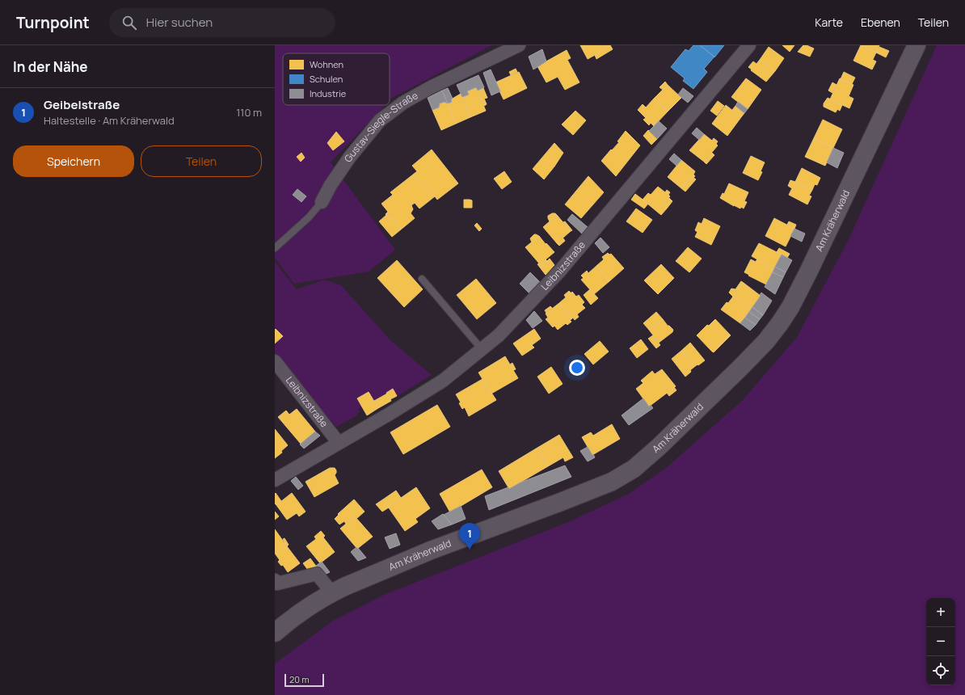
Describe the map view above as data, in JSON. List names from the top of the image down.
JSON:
{
  "streets": {
    "main road": ["Am Kräherwald"],
    "street": ["Gustav-Siegle-Straße", "Leibnizstraße"]
  },
  "legend": ["Wohnen", "Schulen", "Industrie"],
  "scale_bar": "20 m",
  "page": {
    "header": "Turnpoint",
    "search": "Hier suchen",
    "nav": ["Karte", "Ebenen", "Teilen"],
    "heading": "In der Nähe",
    "list": [
      {
        "mark": "1",
        "name": "Geibelstraße",
        "note": "Haltestelle · Am Kräherwald",
        "value": "110 m"
      }
    ],
    "buttons": ["Speichern", "Teilen"],
    "pins": "1",
    "map_buttons": ["+", "−"],
    "scale": "20 m"
  }
}
